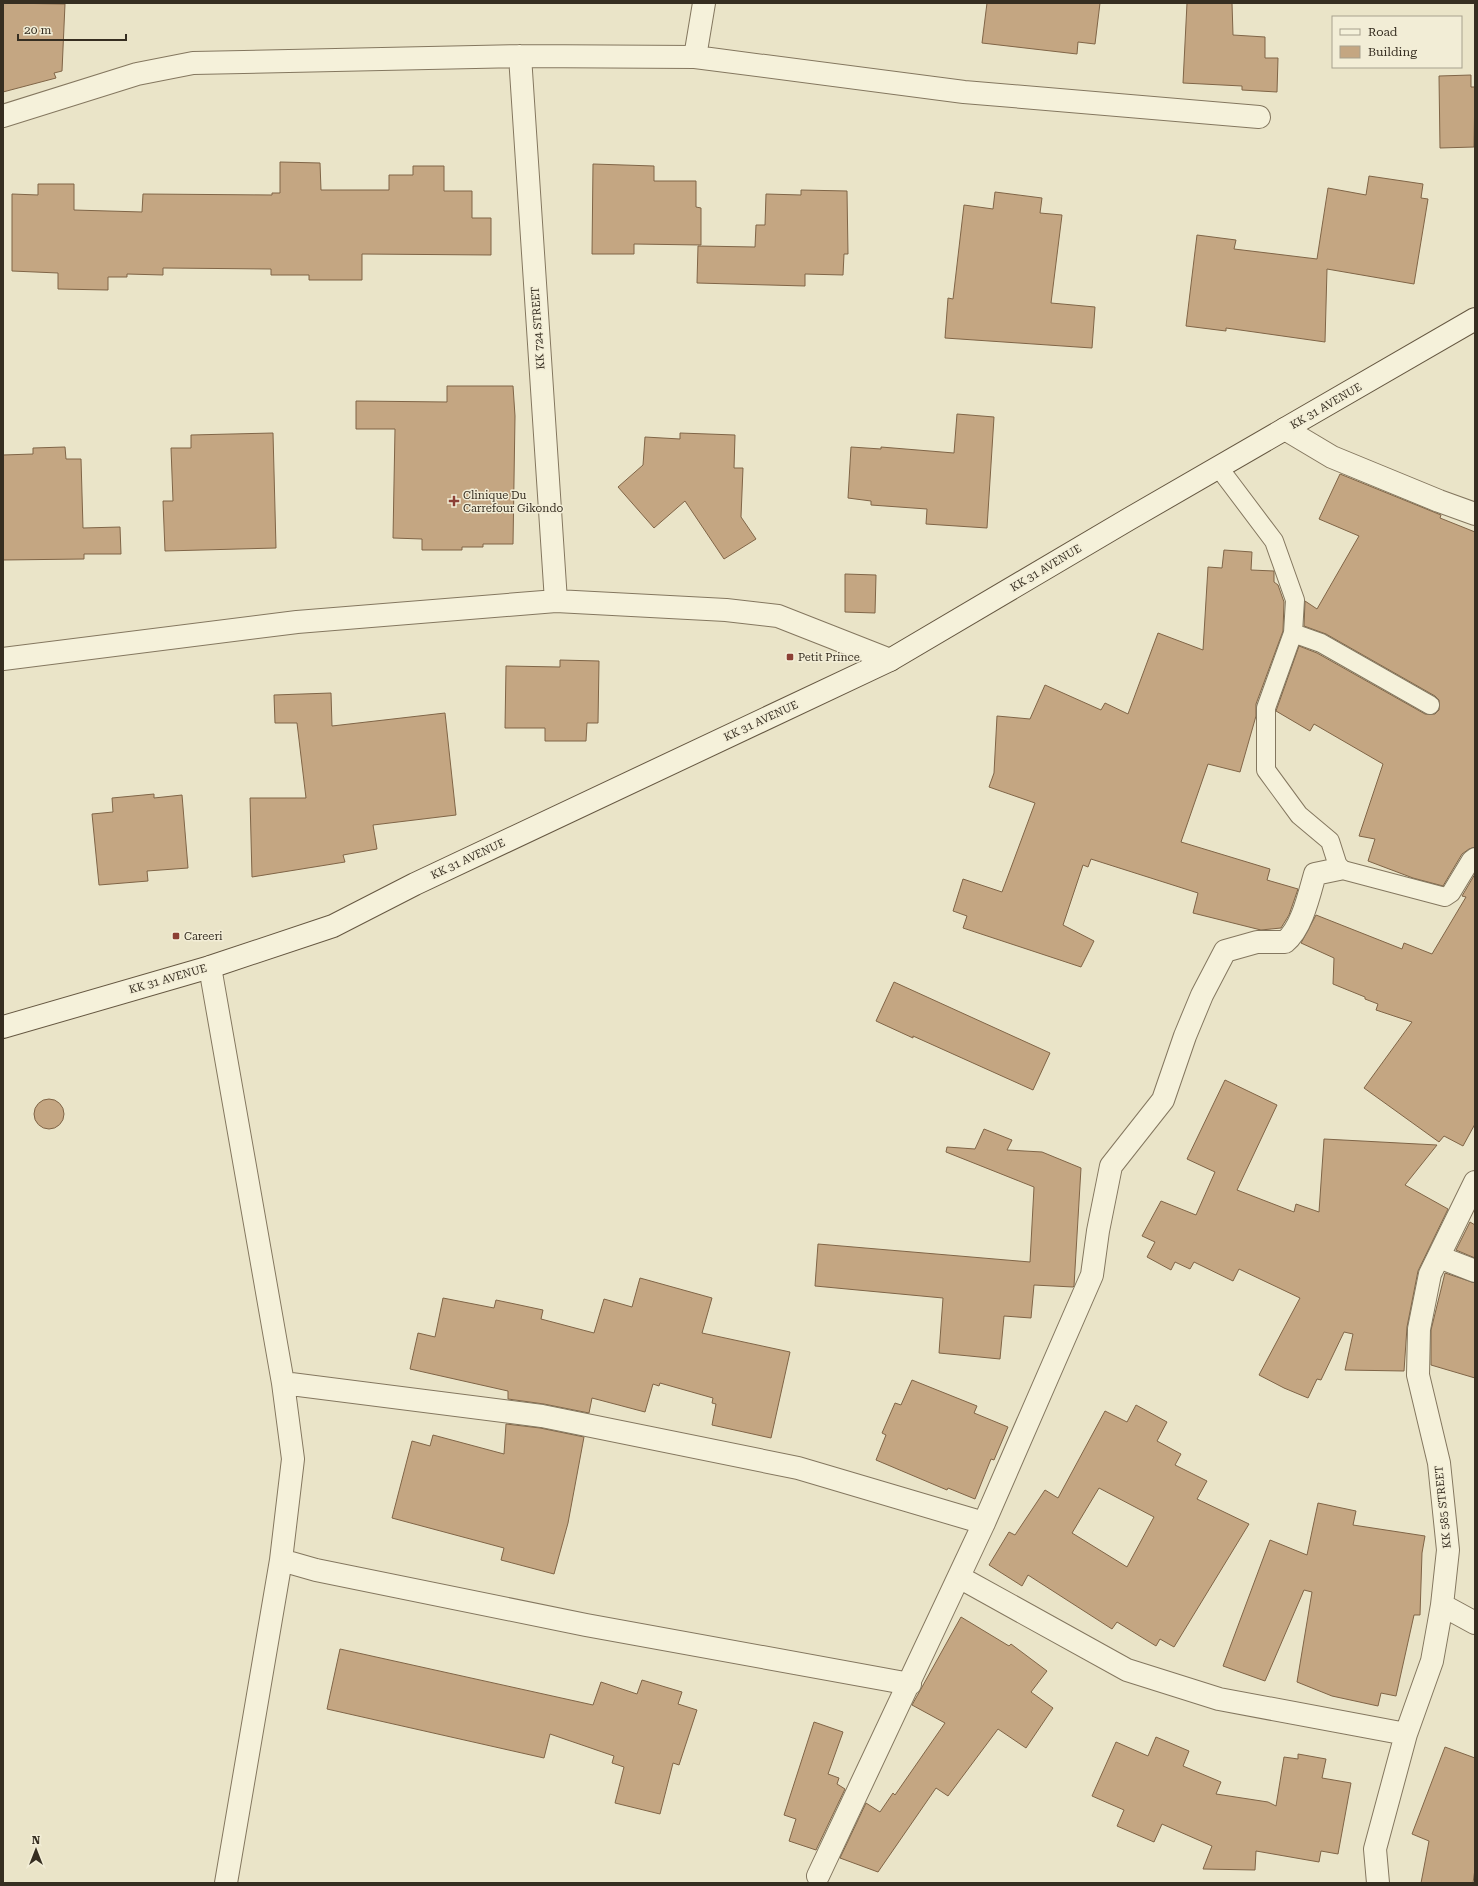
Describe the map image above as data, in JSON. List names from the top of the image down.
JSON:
{
  "streets": {
    "street": ["KK 724 STREET", "KK 31 AVENUE", "KK 585 STREET"]
  },
  "places": {
    "health": ["Clinique Du Carrefour Gikondo"],
    "transit": ["Petit Prince", "Careeri"]
  },
  "legend": ["Road", "Building"],
  "scale_bar": "20 m",
  "north": "top"
}
